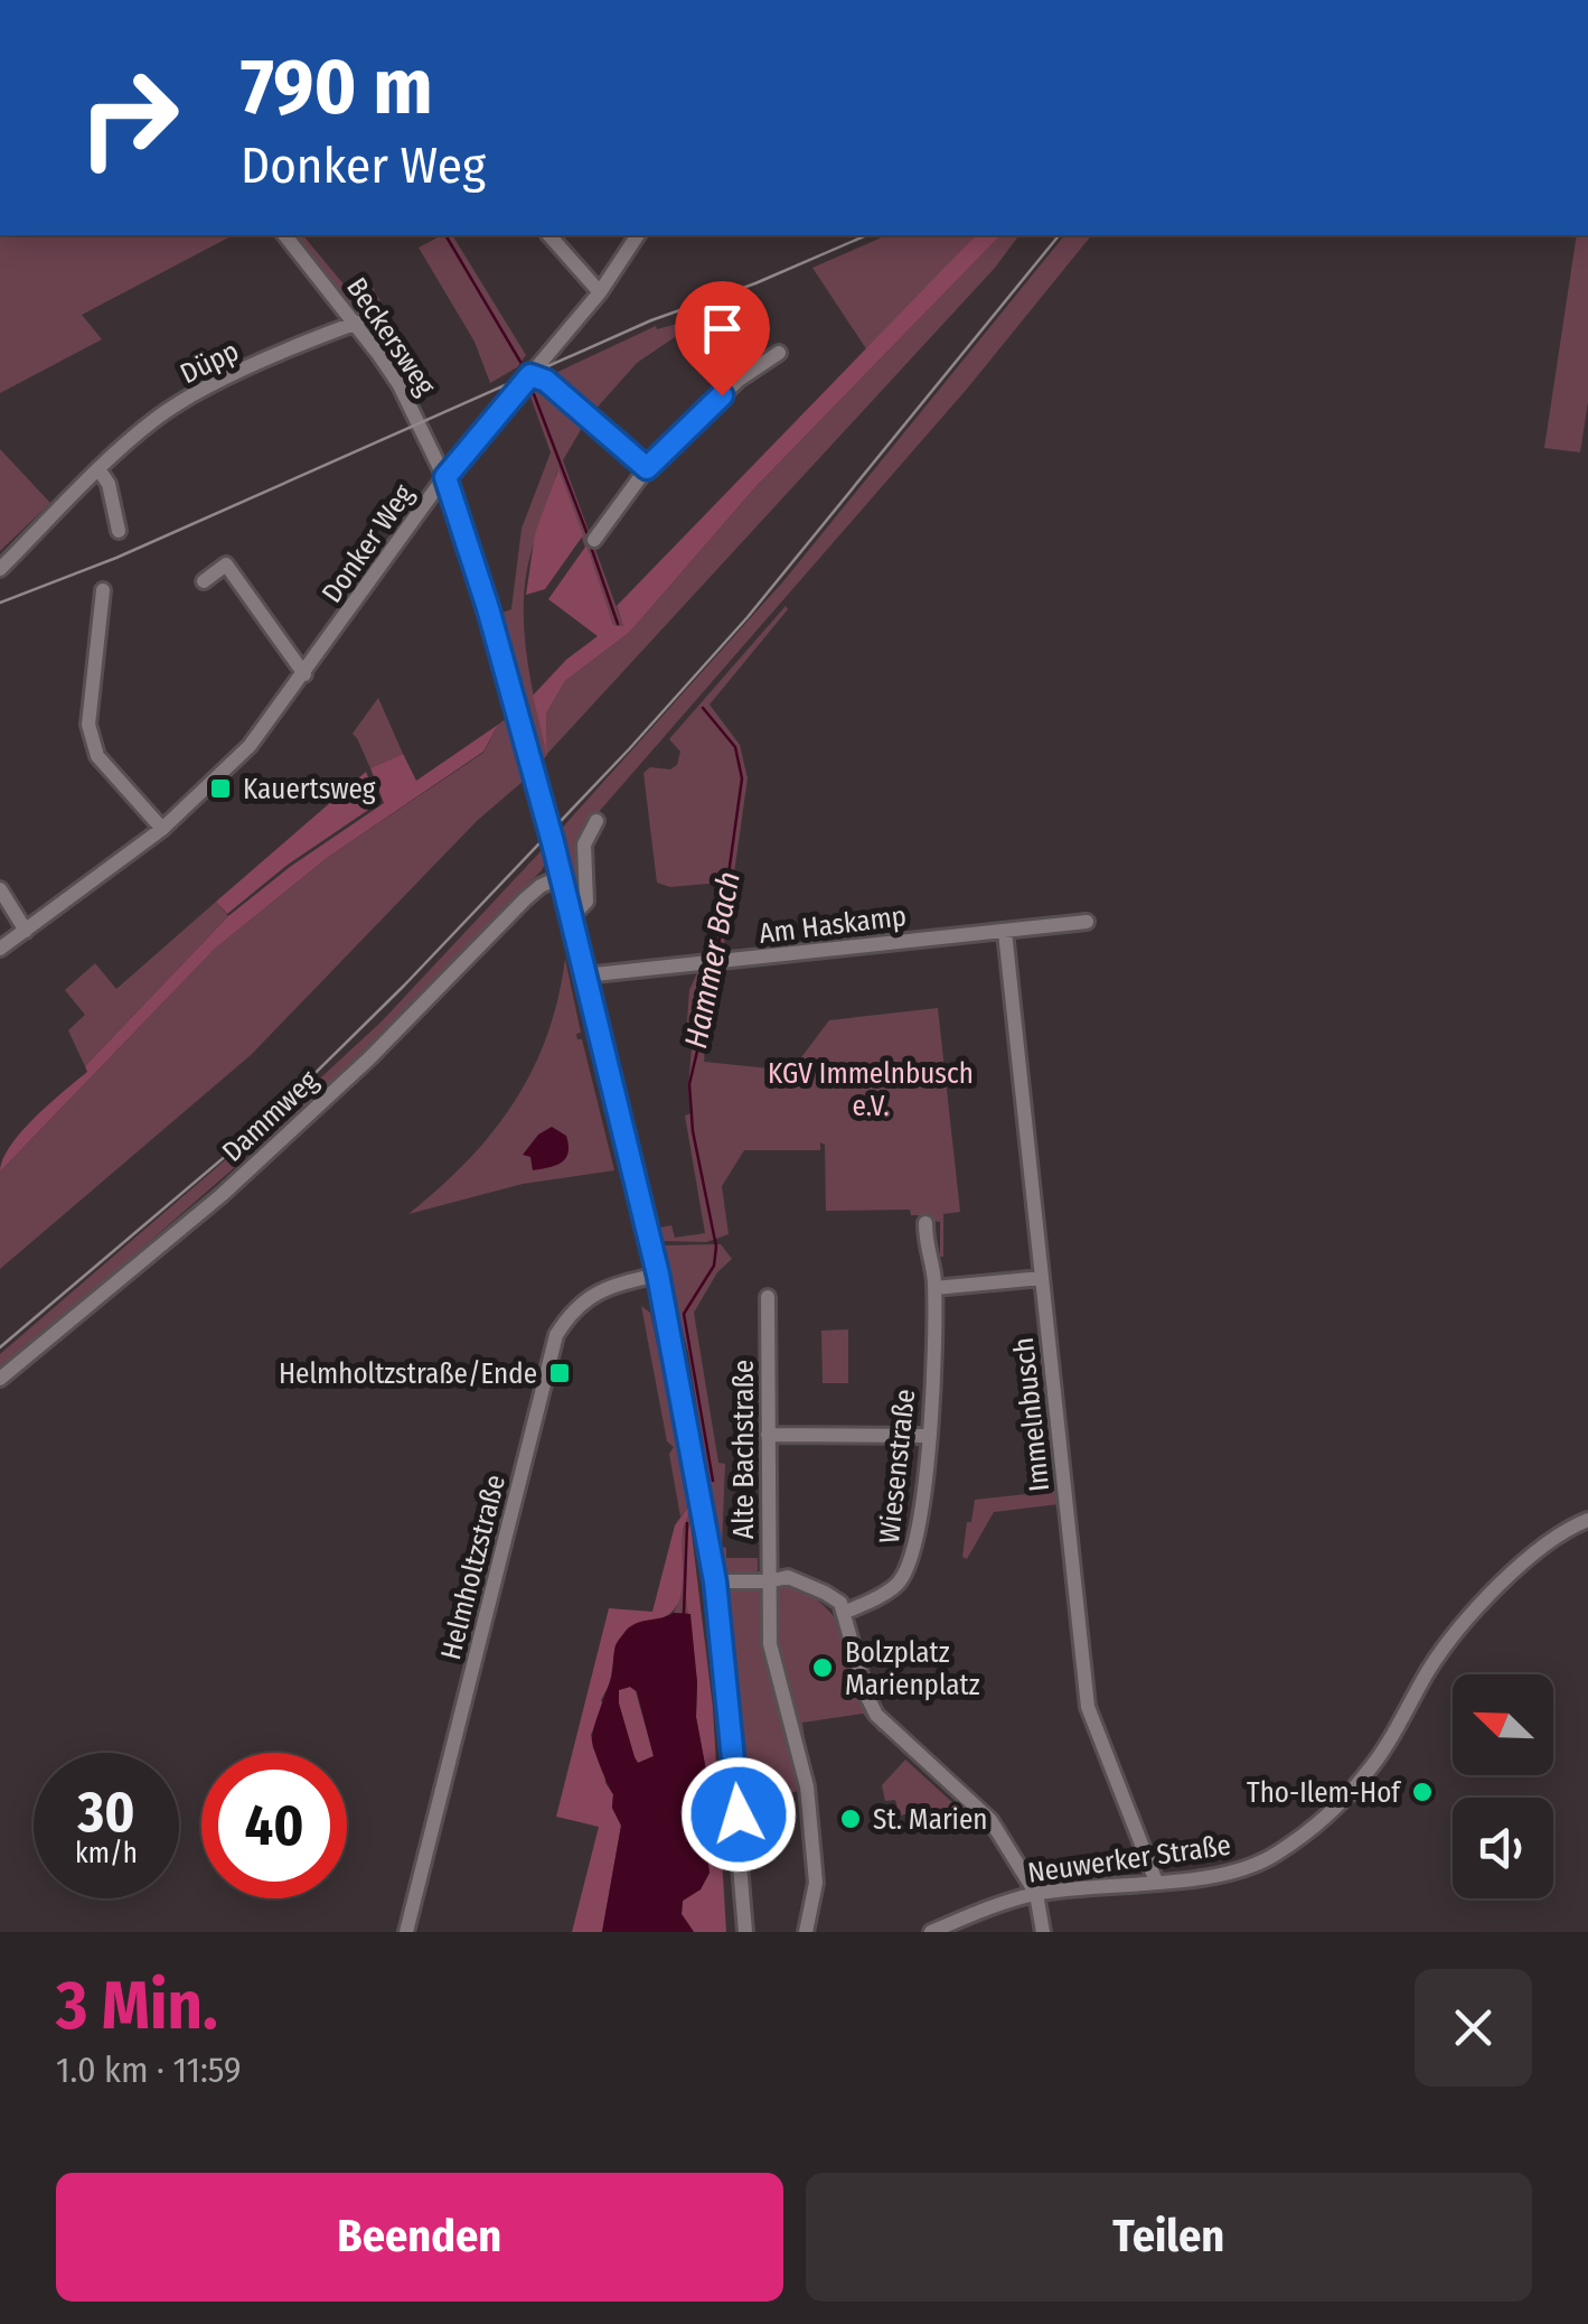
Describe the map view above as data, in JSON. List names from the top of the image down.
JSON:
{
  "streets": {
    "street": [
      "Beckersweg",
      "Düpp",
      "Donker Weg",
      "Am Haskamp",
      "Dammweg",
      "Immelnbusch",
      "Alte Bachstraße",
      "Wiesenstraße",
      "Helmholtzstraße",
      "Neuwerker Straße"
    ]
  },
  "crossings": [
    ["Beckersweg", "Düpp"],
    ["Beckersweg", "Donker Weg"],
    ["Beckersweg", "Am Haskamp"],
    ["Beckersweg", "Dammweg"],
    ["Beckersweg", "Helmholtzstraße"],
    ["Am Haskamp", "Immelnbusch"],
    ["Immelnbusch", "Neuwerker Straße"]
  ],
  "water": ["Hammer Bach"],
  "parks": ["KGV Immelnbusch e.V."],
  "places": {
    "transit": ["Kauertsweg", "Helmholtzstraße/Ende"],
    "other": ["Bolzplatz Marienplatz", "Tho-Ilem-Hof", "St. Marien"]
  },
  "north": "top left",
  "page": {
    "turn": ["790 m", "Donker Weg"],
    "speed": "30 km/h",
    "limit": "40",
    "heading": ["3 Min.", "1.0 km · 11:59"],
    "buttons": ["Beenden", "Teilen"]
  }
}
